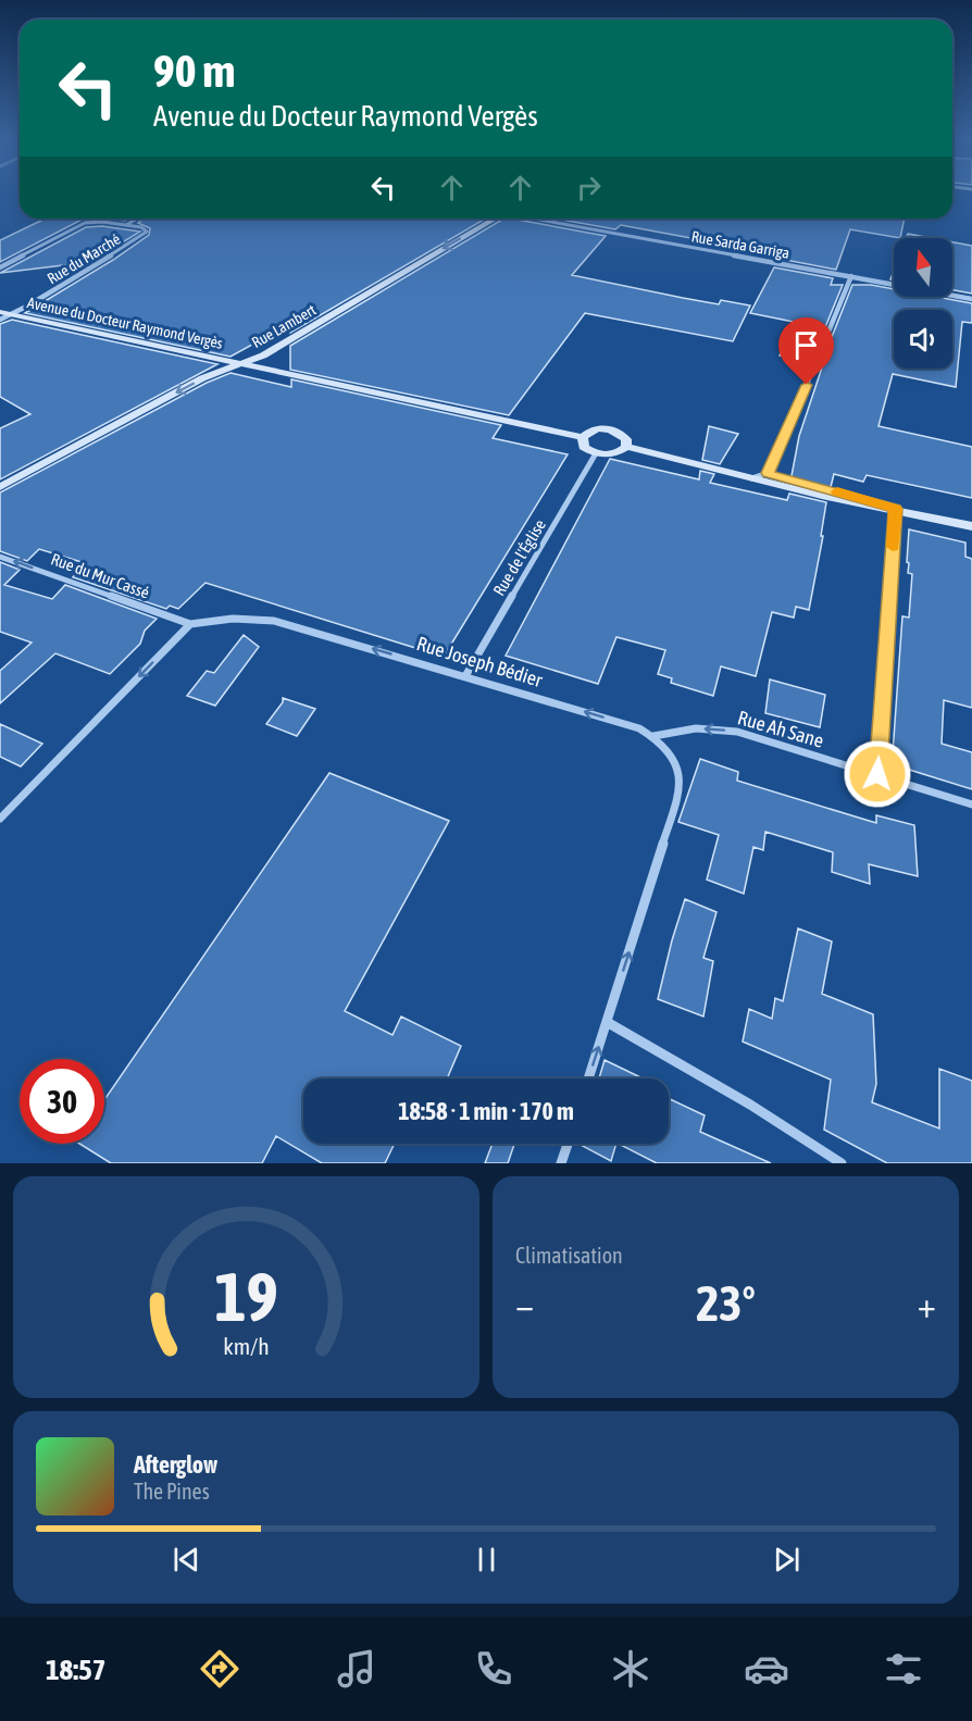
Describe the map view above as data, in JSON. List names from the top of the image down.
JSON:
{
  "streets": {
    "main road": ["Avenue du Docteur Raymond Vergès", "Rue Lambert"],
    "street": [
      "Rue Sarda Garriga",
      "Rue du Marché",
      "Rue de l'Église",
      "Rue du Mur Cassé",
      "Rue Joseph Bédier",
      "Rue Ah Sane"
    ]
  },
  "crossings": [
    ["Rue du Marché", "Avenue du Docteur Raymond Vergès"],
    ["Avenue du Docteur Raymond Vergès", "Rue Lambert"],
    ["Rue de l'Église", "Rue Joseph Bédier"],
    ["Rue du Mur Cassé", "Rue Joseph Bédier"],
    ["Rue Joseph Bédier", "Rue Ah Sane"]
  ],
  "one_way": ["Rue Lambert", "Rue du Mur Cassé", "Rue Ah Sane"],
  "north": "top",
  "page": {
    "turn": ["90 m", "Avenue du Docteur Raymond Vergès"],
    "limit": "30",
    "trip": "18:58 · 1 min · 170 m",
    "tile": "Climatisation",
    "heat": ["−", "23°", "+"],
    "song": ["Afterglow", "The Pines"],
    "tabs": "18:57",
    "gauge": ["19", "km/h"]
  }
}
